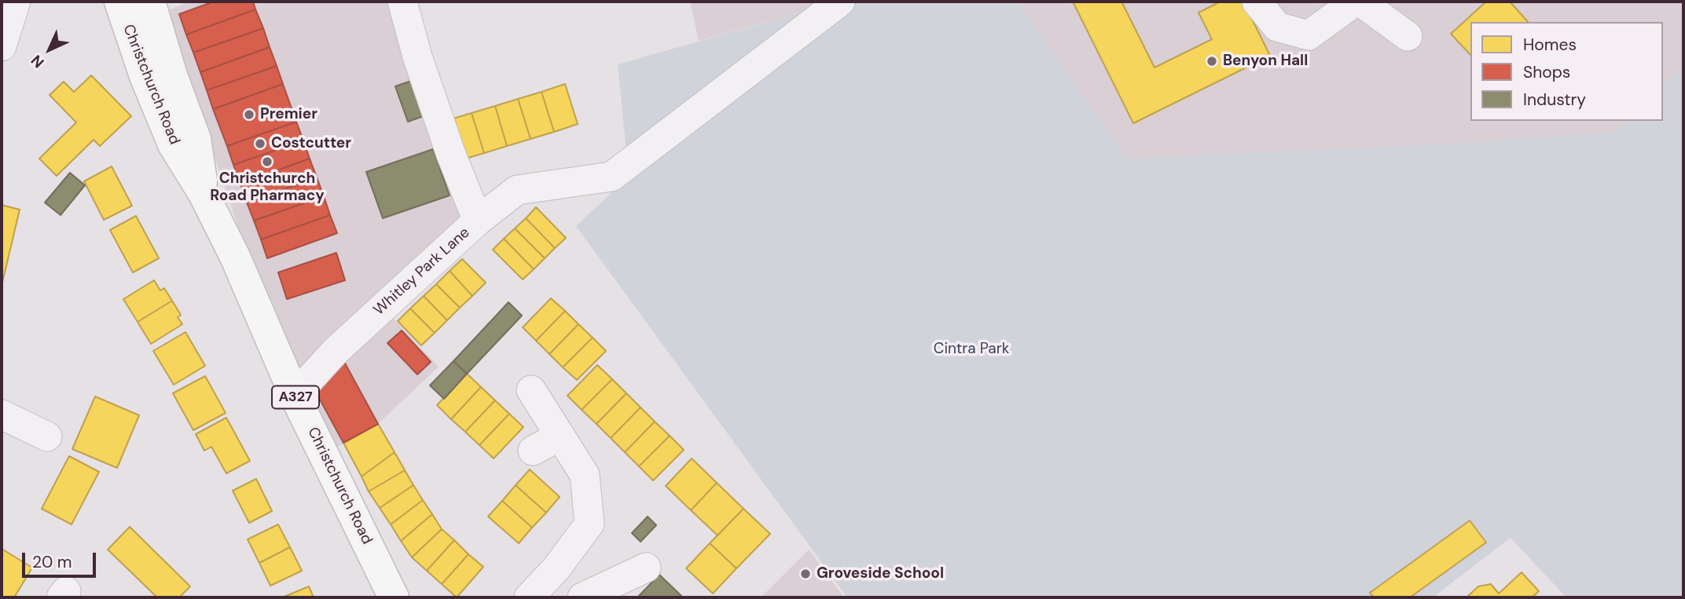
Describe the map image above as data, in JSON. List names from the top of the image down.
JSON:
{
  "streets": {
    "main road": ["Christchurch Road", "A327"],
    "street": ["Whitley Park Lane"]
  },
  "crossings": [
    ["Christchurch Road", "Whitley Park Lane"]
  ],
  "parks": ["Cintra Park"],
  "places": [
    "Benyon Hall",
    "Premier",
    "Costcutter",
    "Christchurch Road Pharmacy",
    "Groveside School"
  ],
  "legend": ["Homes", "Shops", "Industry"],
  "scale_bar": "20 m",
  "north": "bottom left"
}
